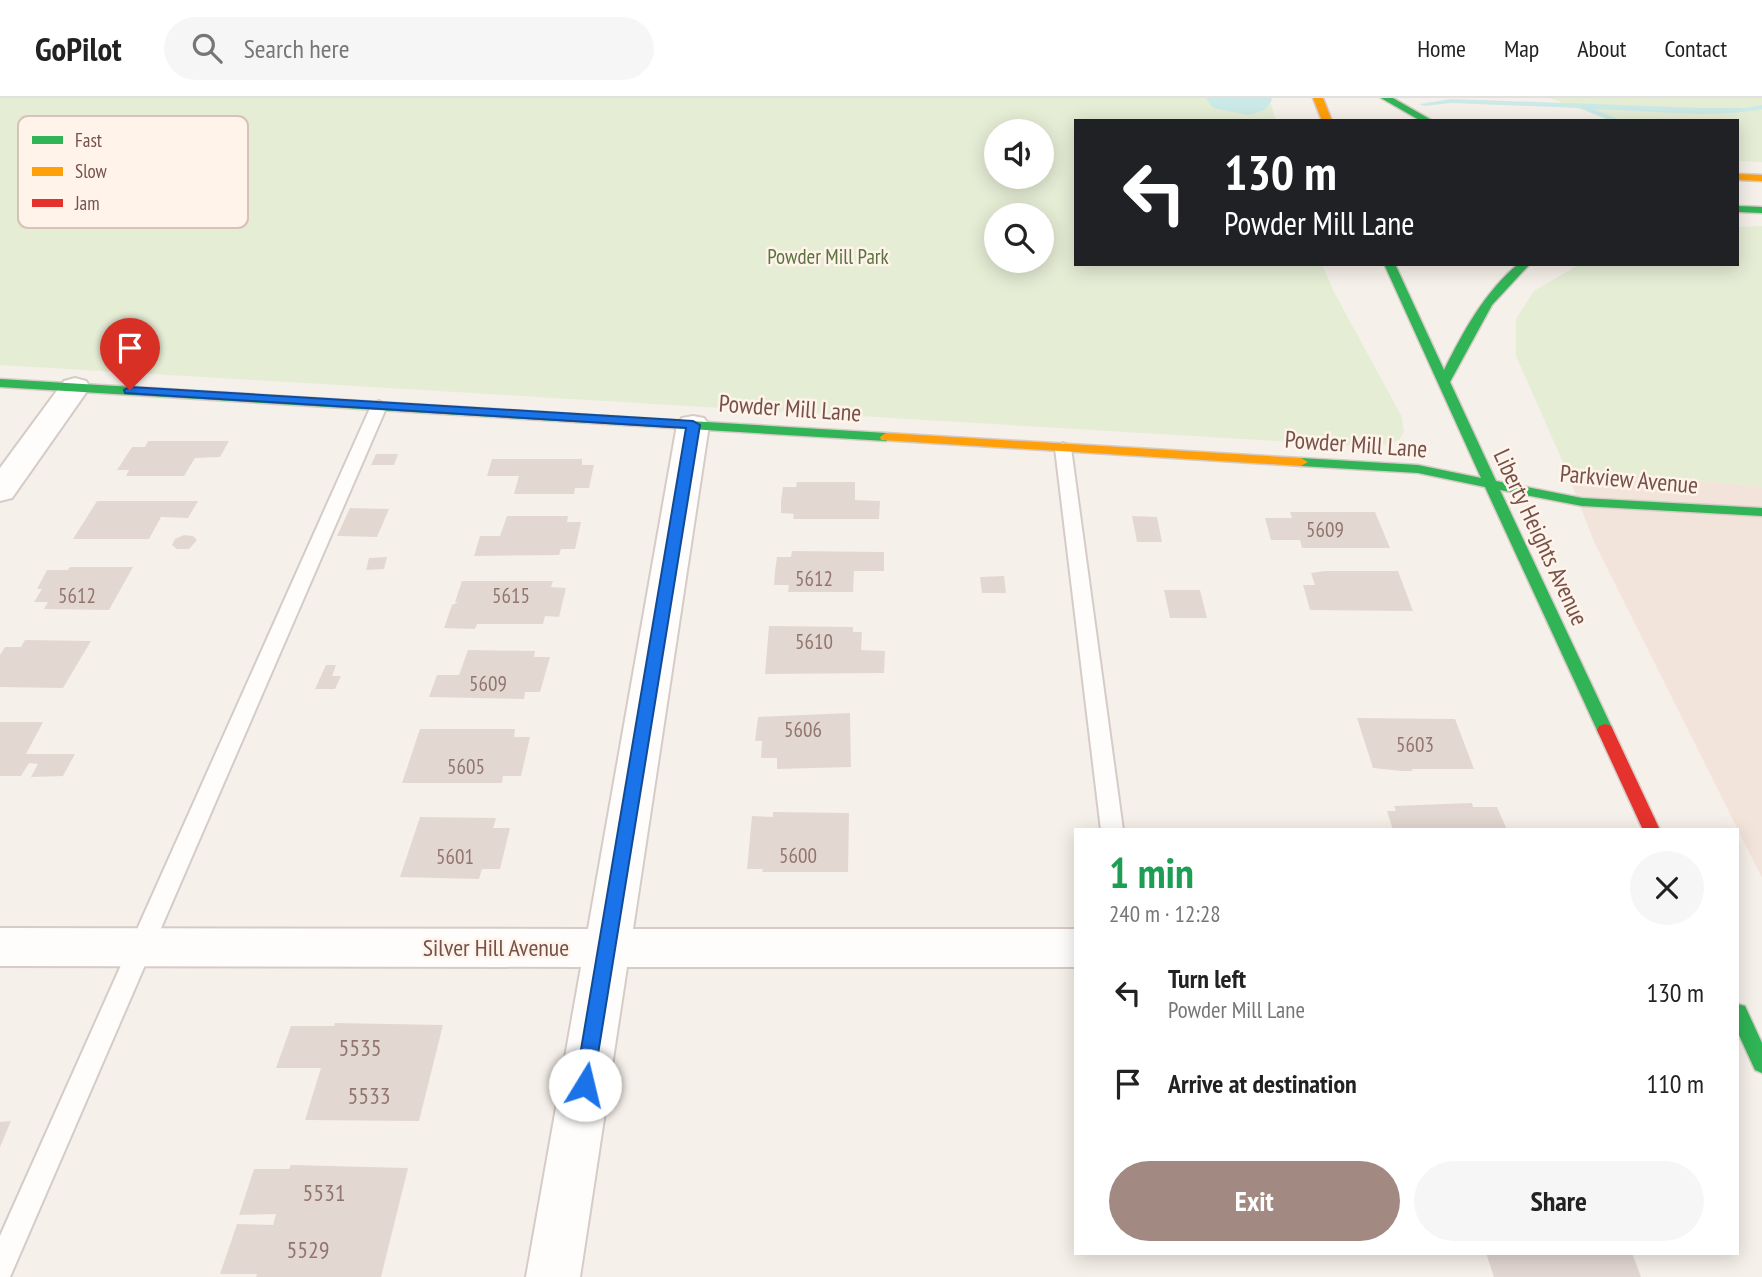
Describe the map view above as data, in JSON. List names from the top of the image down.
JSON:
{
  "streets": {
    "street": [
      "Powder Mill Lane",
      "Parkview Avenue",
      "Liberty Heights Avenue",
      "Silver Hill Avenue"
    ]
  },
  "crossings": [
    ["Powder Mill Lane", "Parkview Avenue"],
    ["Powder Mill Lane", "Liberty Heights Avenue"],
    ["Parkview Avenue", "Liberty Heights Avenue"]
  ],
  "parks": ["Powder Mill Park"],
  "house_numbers": [
    "5609",
    "5612",
    "5612",
    "5615",
    "5610",
    "5609",
    "5606",
    "5603",
    "5605",
    "5600",
    "5601",
    "5535",
    "5533",
    "5531",
    "5529"
  ],
  "legend": ["Fast", "Slow", "Jam"],
  "page": {
    "header": "GoPilot",
    "search": "Search here",
    "nav": [
      "Home",
      "Map",
      "About",
      "Contact"
    ],
    "turn": ["130 m", "Powder Mill Lane"],
    "heading": ["1 min", "240 m · 12:28"],
    "list": [
      {
        "name": "Turn left",
        "note": "Powder Mill Lane",
        "value": "130 m"
      },
      {
        "name": "Arrive at destination",
        "value": "110 m"
      }
    ],
    "buttons": ["Exit", "Share"]
  }
}
